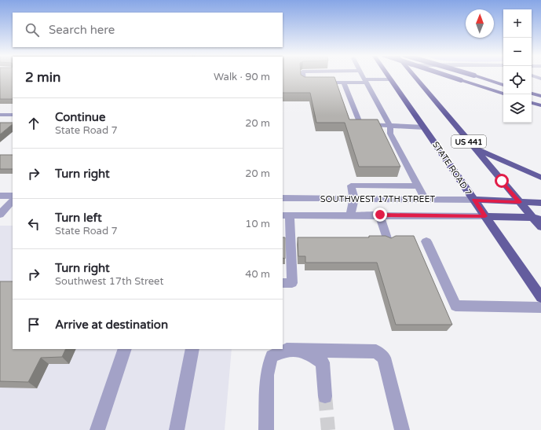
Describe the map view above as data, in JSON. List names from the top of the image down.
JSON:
{
  "streets": {
    "main road": ["US 441", "STATE ROAD 7"],
    "street": ["SOUTHWEST 17TH STREET"]
  },
  "crossings": [
    ["STATE ROAD 7", "SOUTHWEST 17TH STREET"]
  ],
  "north": "top",
  "page": {
    "map_buttons": ["+", "−"],
    "search": "Search here",
    "heading": ["2 min", "Walk · 90 m"],
    "list": [
      ["Continue", "State Road 7", "20 m"],
      ["Turn right", "20 m"],
      ["Turn left", "State Road 7", "10 m"],
      ["Turn right", "Southwest 17th Street", "40 m"],
      "Arrive at destination"
    ]
  }
}
